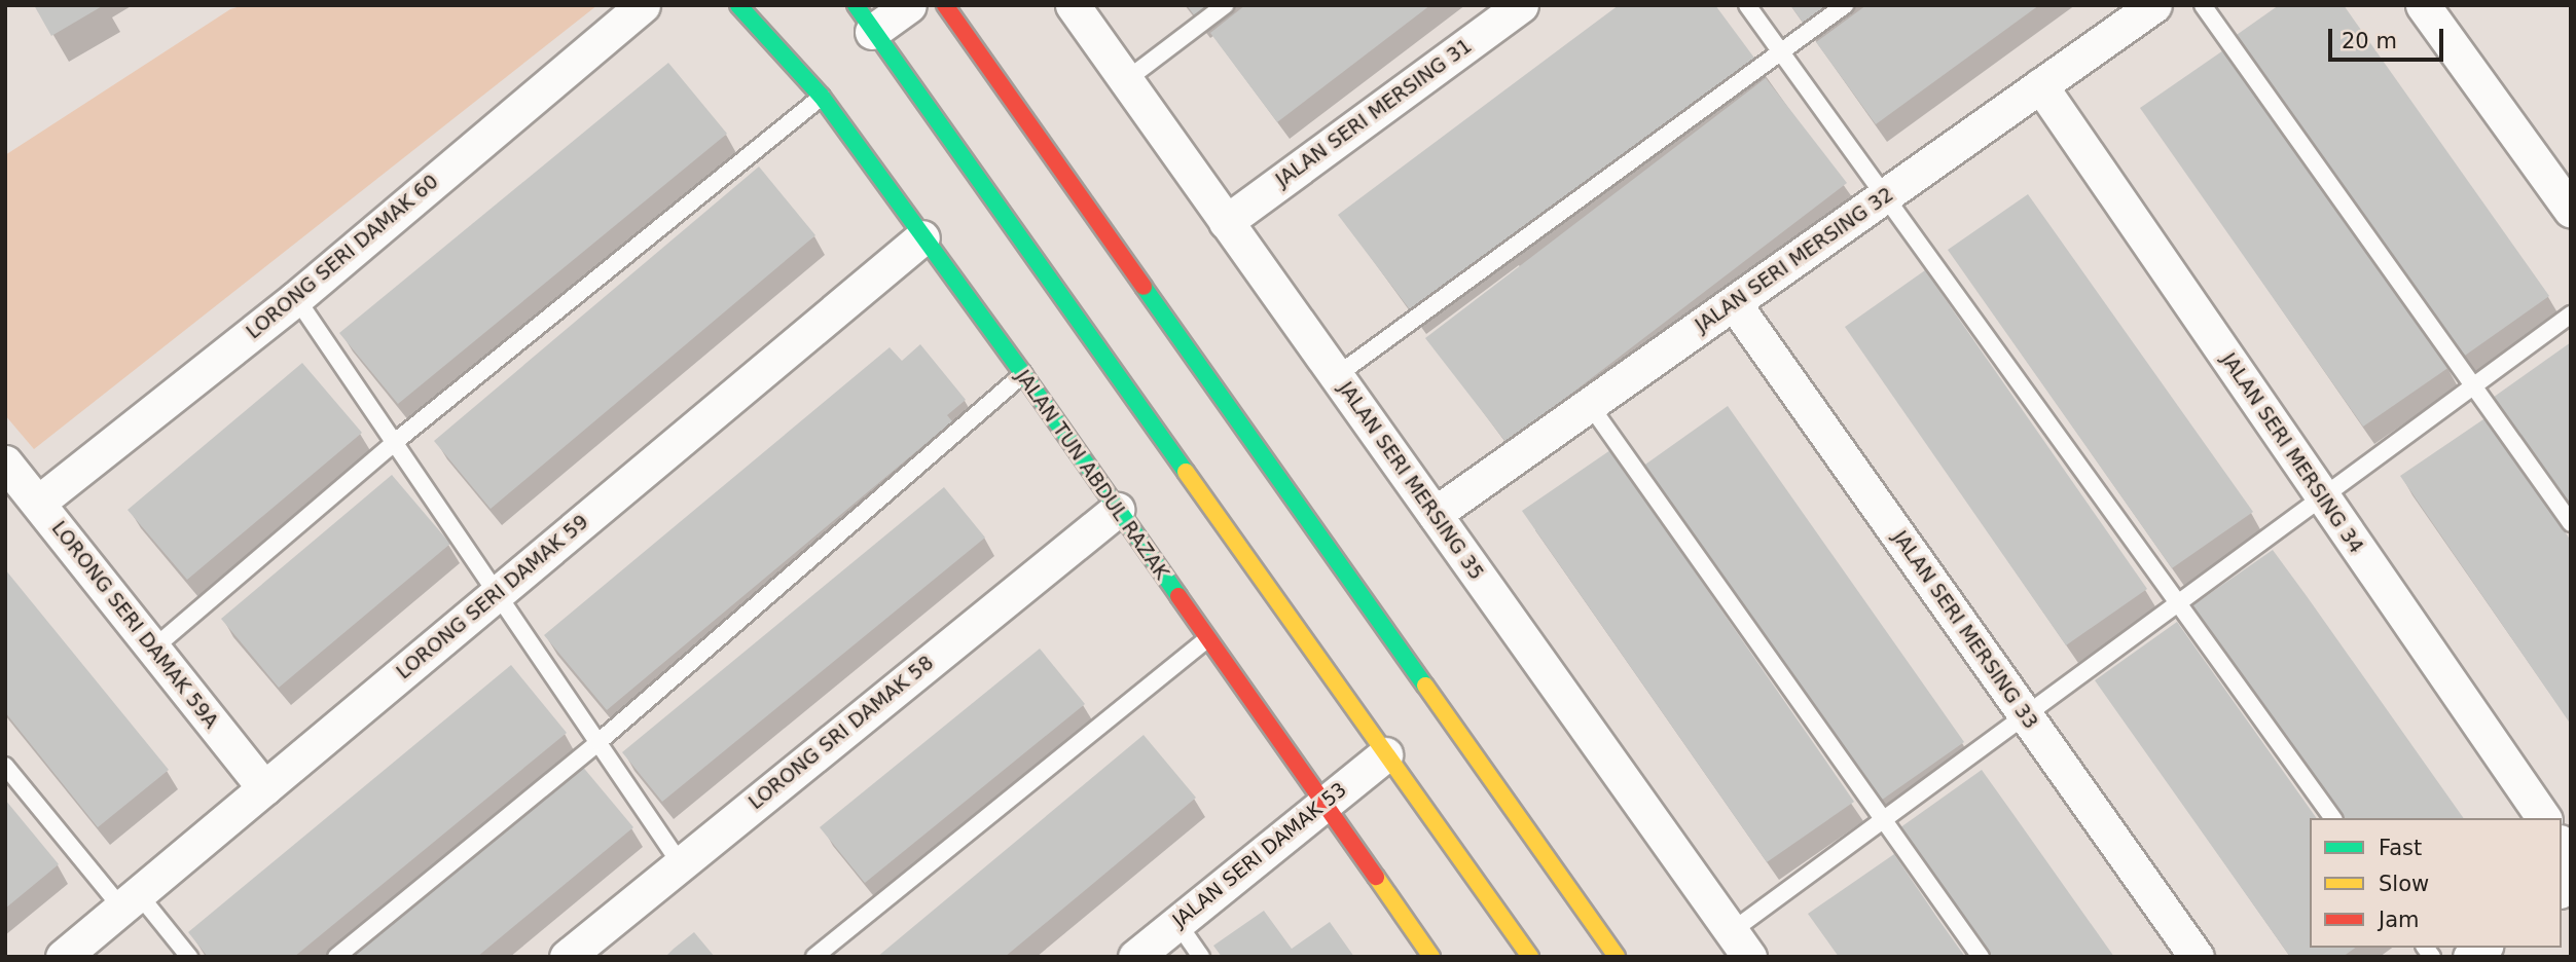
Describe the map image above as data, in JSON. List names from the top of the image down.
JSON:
{
  "streets": {
    "main road": ["JALAN TUN ABDUL RAZAK"],
    "street": [
      "JALAN SERI MERSING 31",
      "LORONG SERI DAMAK 60",
      "JALAN SERI MERSING 32",
      "JALAN SERI MERSING 34",
      "JALAN SERI MERSING 35",
      "LORONG SERI DAMAK 59",
      "LORONG SERI DAMAK 59A",
      "JALAN SERI MERSING 33",
      "LORONG SRI DAMAK 58",
      "JALAN SERI DAMAK 53"
    ]
  },
  "crossings": [
    ["JALAN SERI MERSING 31", "JALAN SERI MERSING 35"],
    ["LORONG SERI DAMAK 60", "LORONG SERI DAMAK 59A"],
    ["JALAN SERI MERSING 32", "JALAN SERI MERSING 34"],
    ["JALAN SERI MERSING 32", "JALAN SERI MERSING 35"],
    ["JALAN SERI MERSING 32", "JALAN SERI MERSING 33"],
    ["JALAN TUN ABDUL RAZAK", "LORONG SERI DAMAK 59"],
    ["JALAN TUN ABDUL RAZAK", "LORONG SRI DAMAK 58"],
    ["JALAN TUN ABDUL RAZAK", "JALAN SERI DAMAK 53"],
    ["LORONG SERI DAMAK 59", "LORONG SERI DAMAK 59A"]
  ],
  "legend": ["Fast", "Slow", "Jam"],
  "scale_bar": "20 m"
}
